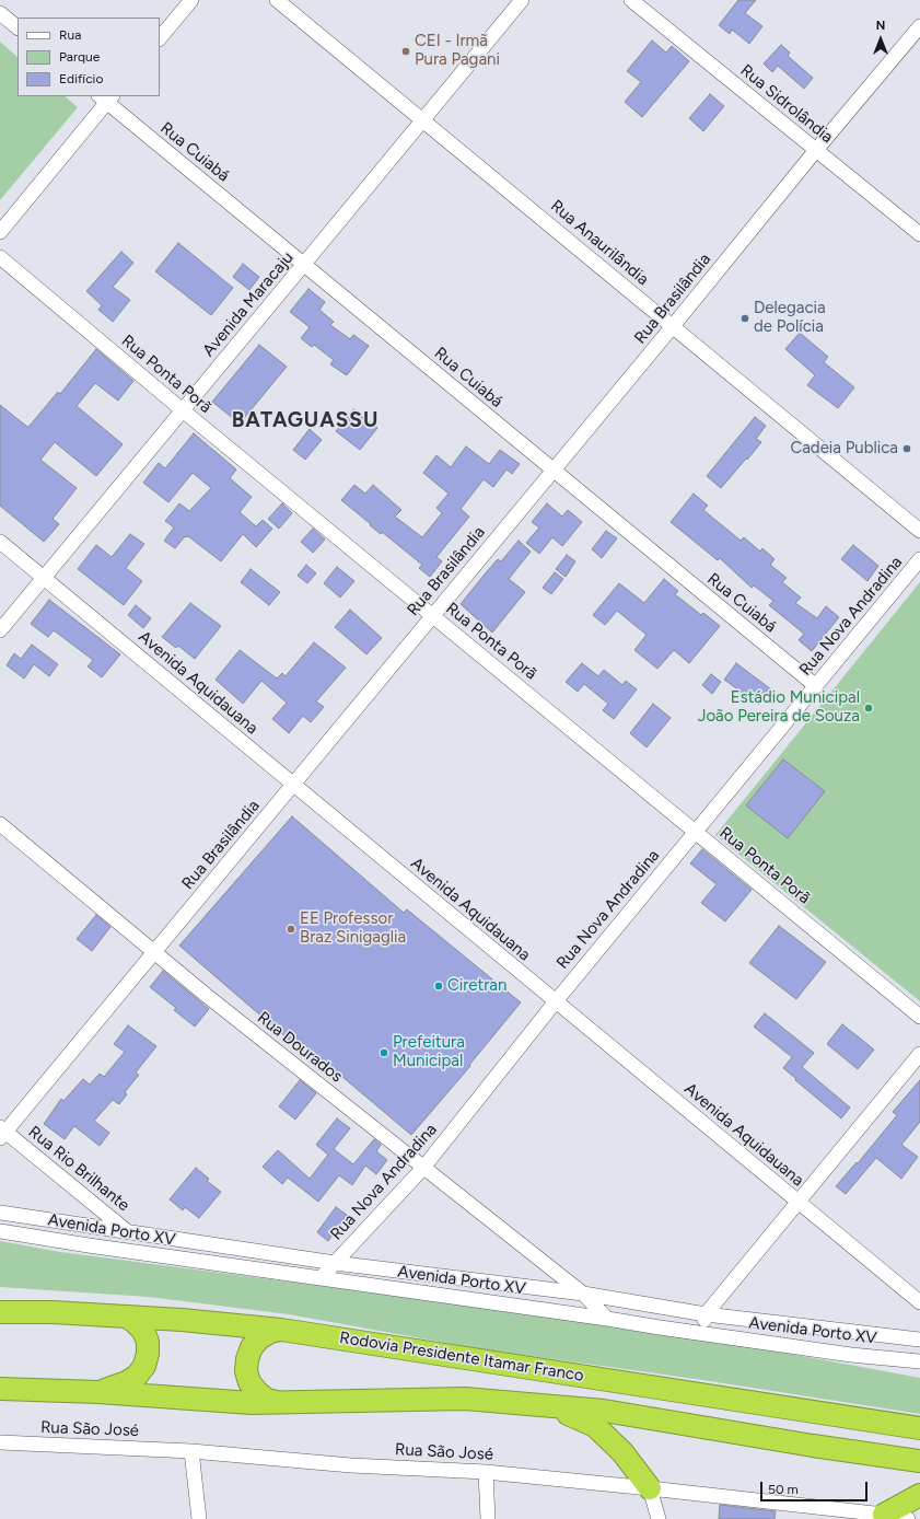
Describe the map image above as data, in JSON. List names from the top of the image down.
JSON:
{
  "streets": {
    "highway": ["Rodovia Presidente Itamar Franco"],
    "street": [
      "Rua Sidrolândia",
      "Rua Cuiabá",
      "Rua Anaurilândia",
      "Rua Brasilândia",
      "Avenida Maracaju",
      "Rua Ponta Porã",
      "Rua Nova Andradina",
      "Avenida Aquidauana",
      "Rua Dourados",
      "Rua Rio Brilhante",
      "Avenida Porto XV",
      "Rua São José"
    ]
  },
  "crossings": [
    ["Rua Sidrolândia", "Rua Brasilândia"],
    ["Rua Cuiabá", "Rua Brasilândia"],
    ["Rua Cuiabá", "Avenida Maracaju"],
    ["Rua Cuiabá", "Rua Nova Andradina"],
    ["Rua Anaurilândia", "Rua Brasilândia"],
    ["Rua Anaurilândia", "Avenida Maracaju"],
    ["Rua Brasilândia", "Rua Ponta Porã"],
    ["Rua Brasilândia", "Avenida Aquidauana"],
    ["Rua Brasilândia", "Rua Dourados"],
    ["Rua Brasilândia", "Rua Rio Brilhante"],
    ["Avenida Maracaju", "Rua Ponta Porã"],
    ["Avenida Maracaju", "Avenida Aquidauana"],
    ["Rua Ponta Porã", "Rua Nova Andradina"],
    ["Rua Nova Andradina", "Avenida Aquidauana"],
    ["Rua Nova Andradina", "Rua Dourados"],
    ["Rua Nova Andradina", "Avenida Porto XV"],
    ["Rua Dourados", "Avenida Porto XV"],
    ["Rua Rio Brilhante", "Avenida Porto XV"]
  ],
  "districts": ["BATAGUASSU"],
  "places": [
    "CEI - Irmã Pura Pagani",
    "Delegacia de Polícia",
    "Cadeia Publica",
    "Estádio Municipal João Pereira de Souza",
    "EE Professor Braz Sinigaglia",
    "Ciretran",
    "Prefeitura Municipal"
  ],
  "legend": ["Rua", "Parque", "Edifício"],
  "scale_bar": "50 m",
  "north": "top"
}
